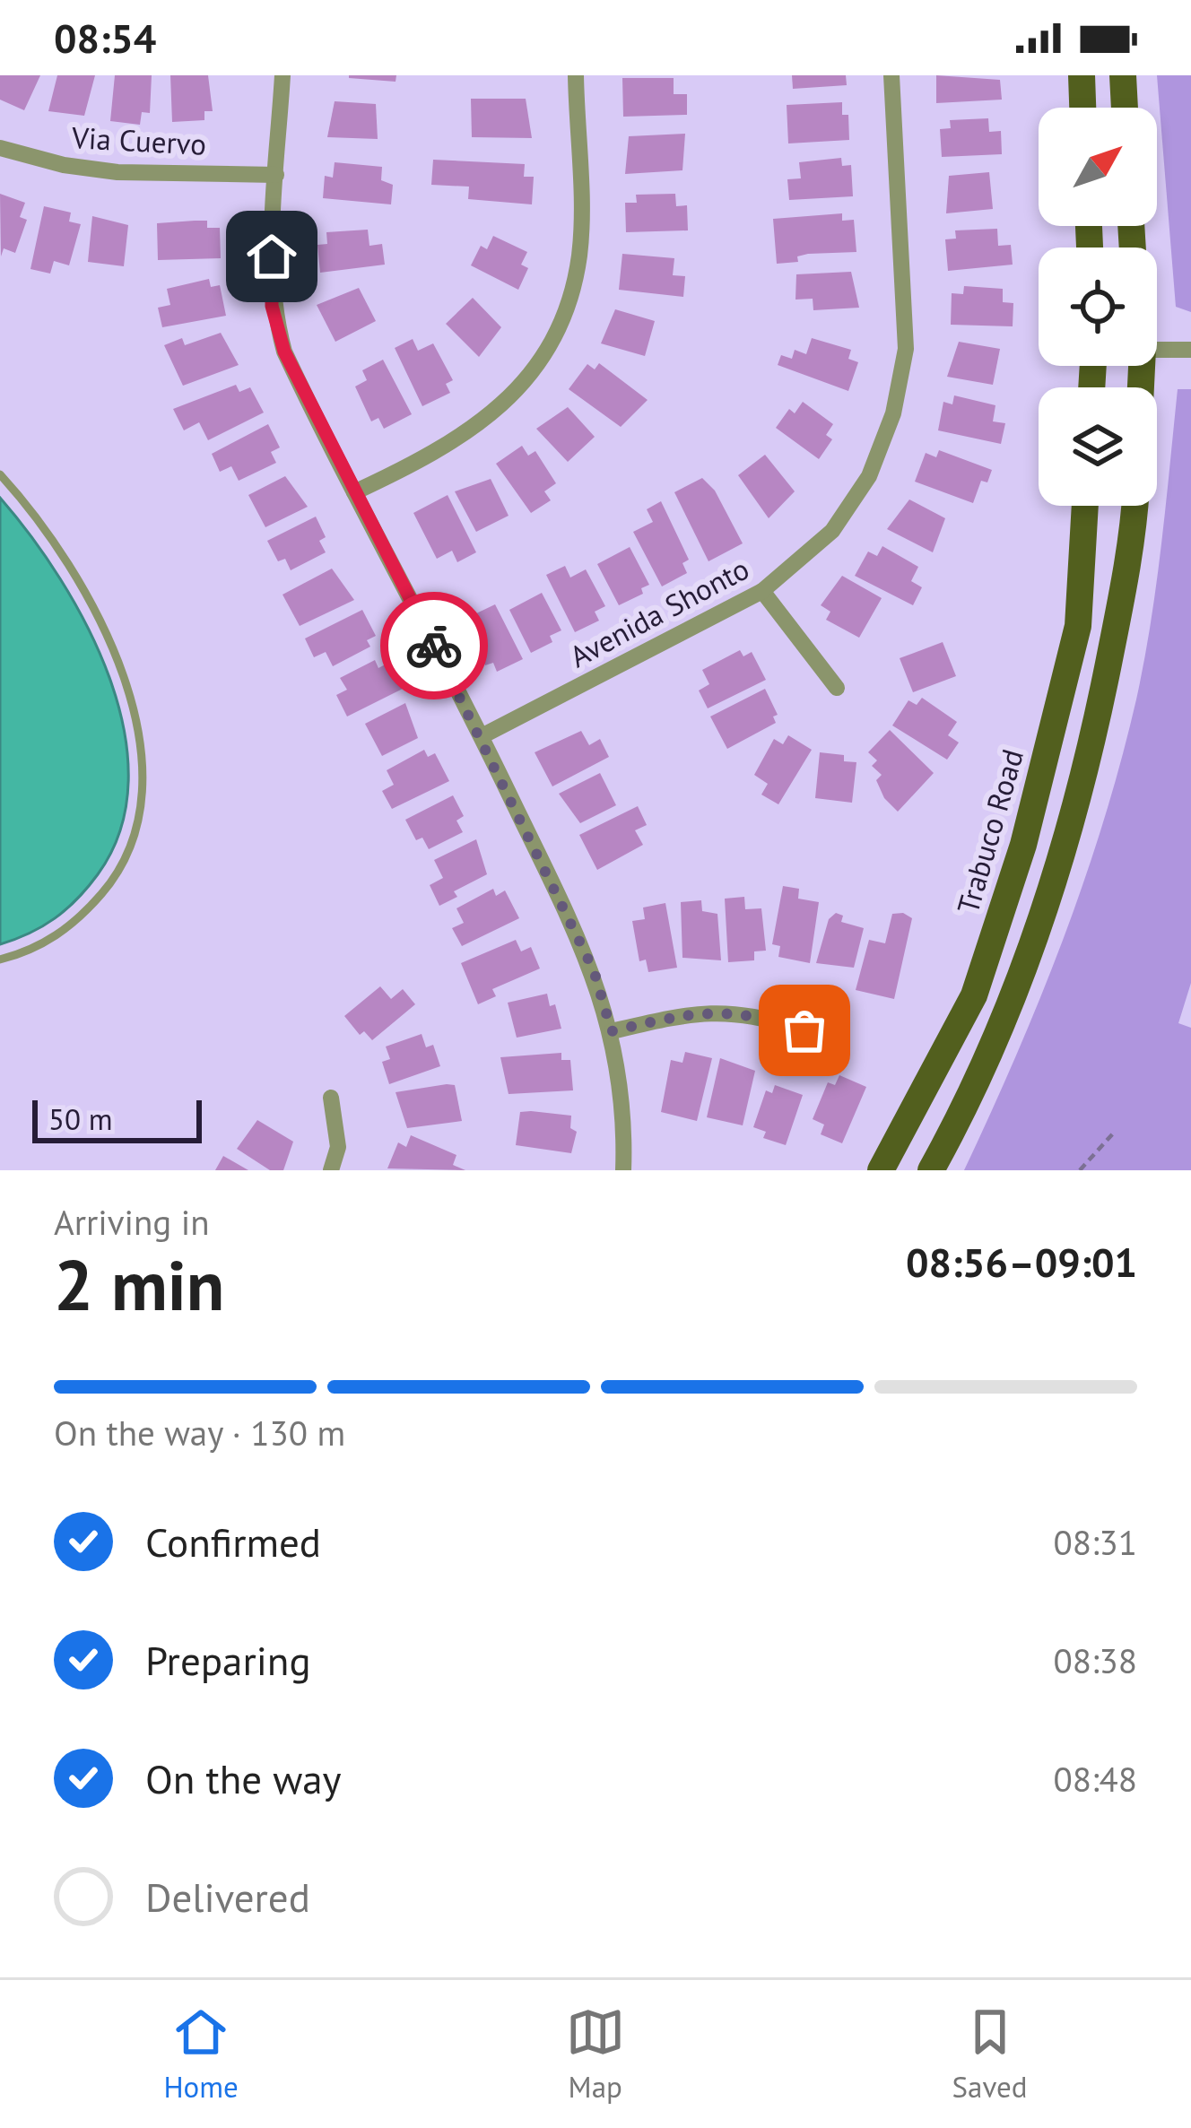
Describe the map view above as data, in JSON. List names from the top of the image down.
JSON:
{
  "streets": {
    "main road": ["Trabuco Road"],
    "street": ["Via Cuervo", "Avenida Shonto"]
  },
  "scale_bar": "50 m",
  "north": "top right",
  "page": {
    "status": "08:54",
    "scale": "50 m",
    "heading": ["2 min", "Arriving in", "08:56–09:01"],
    "bar": "On the way · 130 m",
    "list": [
      ["Confirmed", "08:31"],
      ["Preparing", "08:38"],
      ["On the way", "08:48"],
      "Delivered"
    ],
    "tabs": ["Home", "Map", "Saved"]
  }
}
